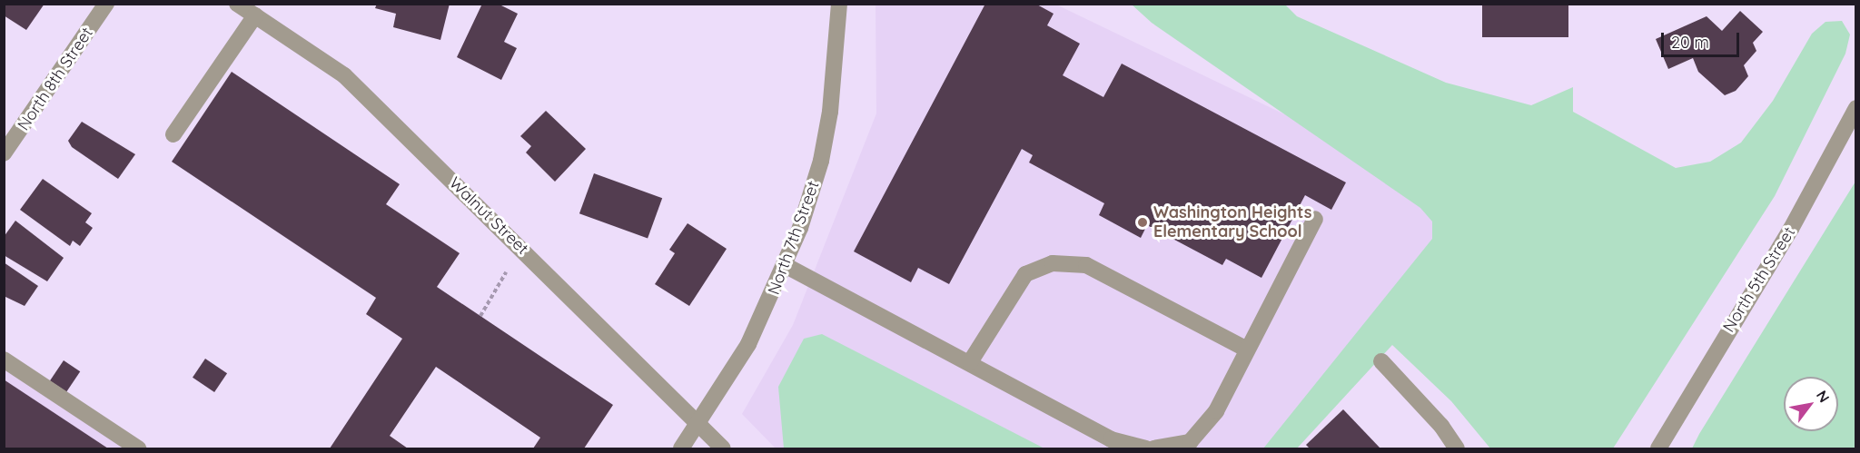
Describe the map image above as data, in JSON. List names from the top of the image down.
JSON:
{
  "streets": {
    "street": [
      "North 8th Street",
      "Walnut Street",
      "North 7th Street",
      "North 5th Street"
    ]
  },
  "crossings": [
    ["Walnut Street", "North 7th Street"]
  ],
  "places": ["Washington Heights Elementary School"],
  "scale_bar": "20 m",
  "north": "top right"
}
